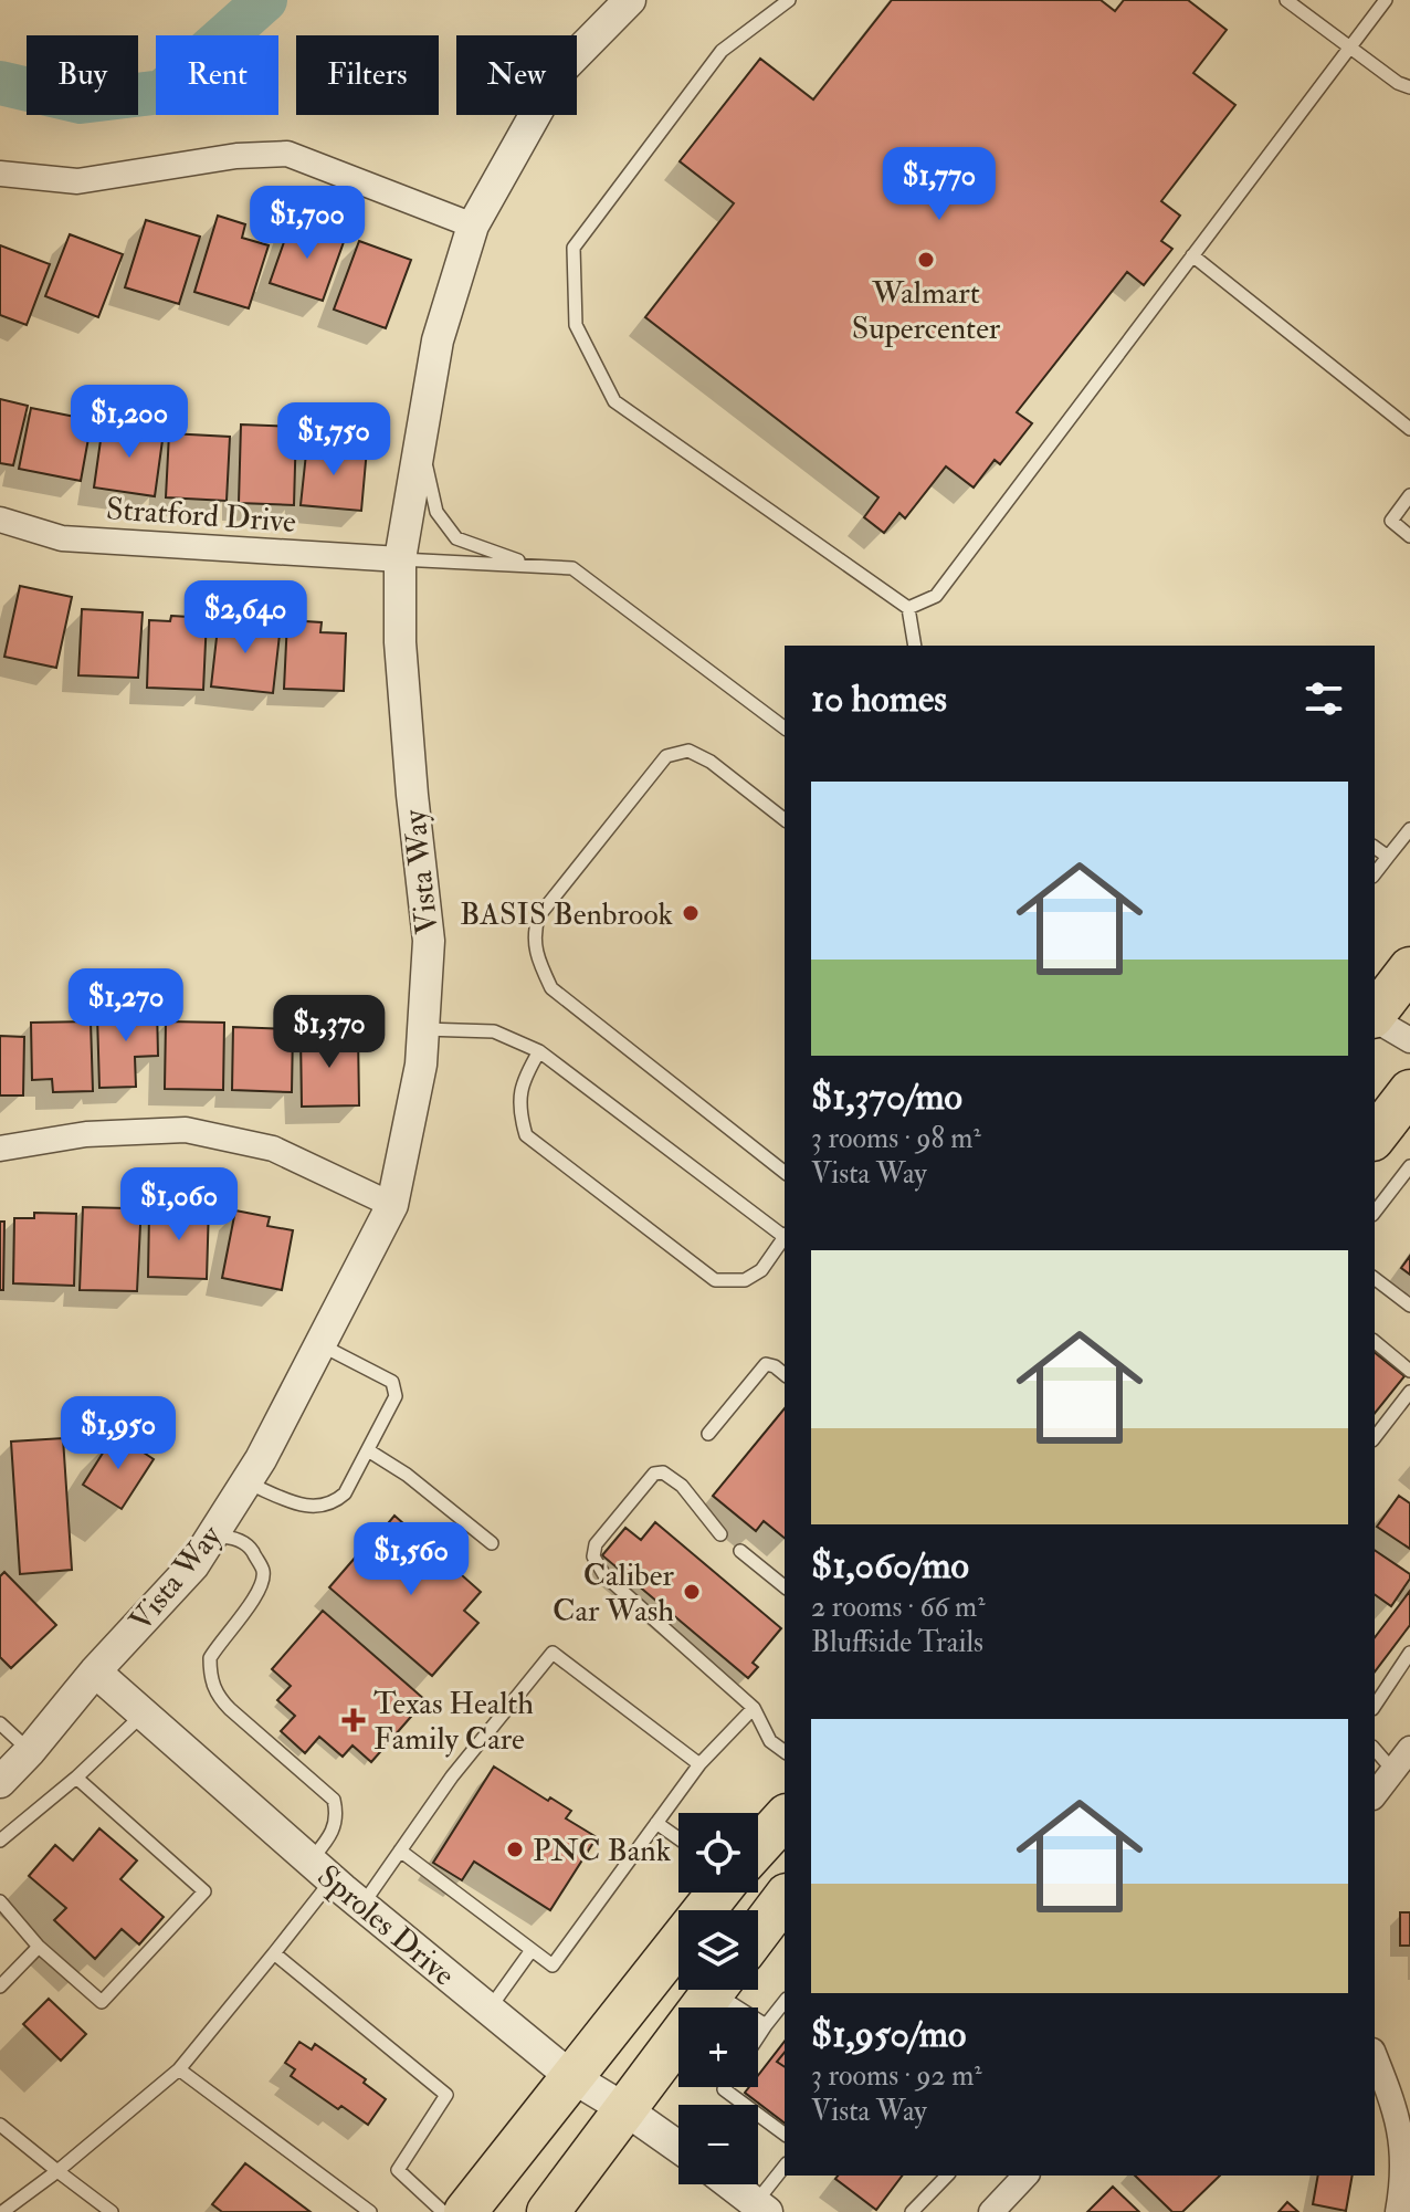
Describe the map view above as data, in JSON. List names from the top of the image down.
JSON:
{
  "streets": {
    "street": ["Stratford Drive", "Vista Way", "Sproles Drive"]
  },
  "crossings": [
    ["Stratford Drive", "Vista Way"],
    ["Vista Way", "Sproles Drive"]
  ],
  "places": {
    "other": [
      "Walmart Supercenter",
      "BASIS Benbrook",
      "Caliber Car Wash",
      "PNC Bank"
    ],
    "health": ["Texas Health Family Care"]
  },
  "page": {
    "chip": [
      "Buy",
      "Rent",
      "Filters",
      "New"
    ],
    "price": [
      "$1,770",
      "$1,700",
      "$1,200",
      "$1,750",
      "$2,640",
      "$1,270",
      "$1,370",
      "$1,060",
      "$1,950",
      "$1,560"
    ],
    "heading": "10 homes",
    "list": [
      {
        "name": "$1,370/mo",
        "note": "3 rooms · 98 m² · Vista Way"
      },
      {
        "name": "$1,060/mo",
        "note": "2 rooms · 66 m² · Bluffside Trails"
      },
      {
        "name": "$1,950/mo",
        "note": "3 rooms · 92 m² · Vista Way"
      }
    ],
    "map_buttons": ["+", "−"]
  }
}
